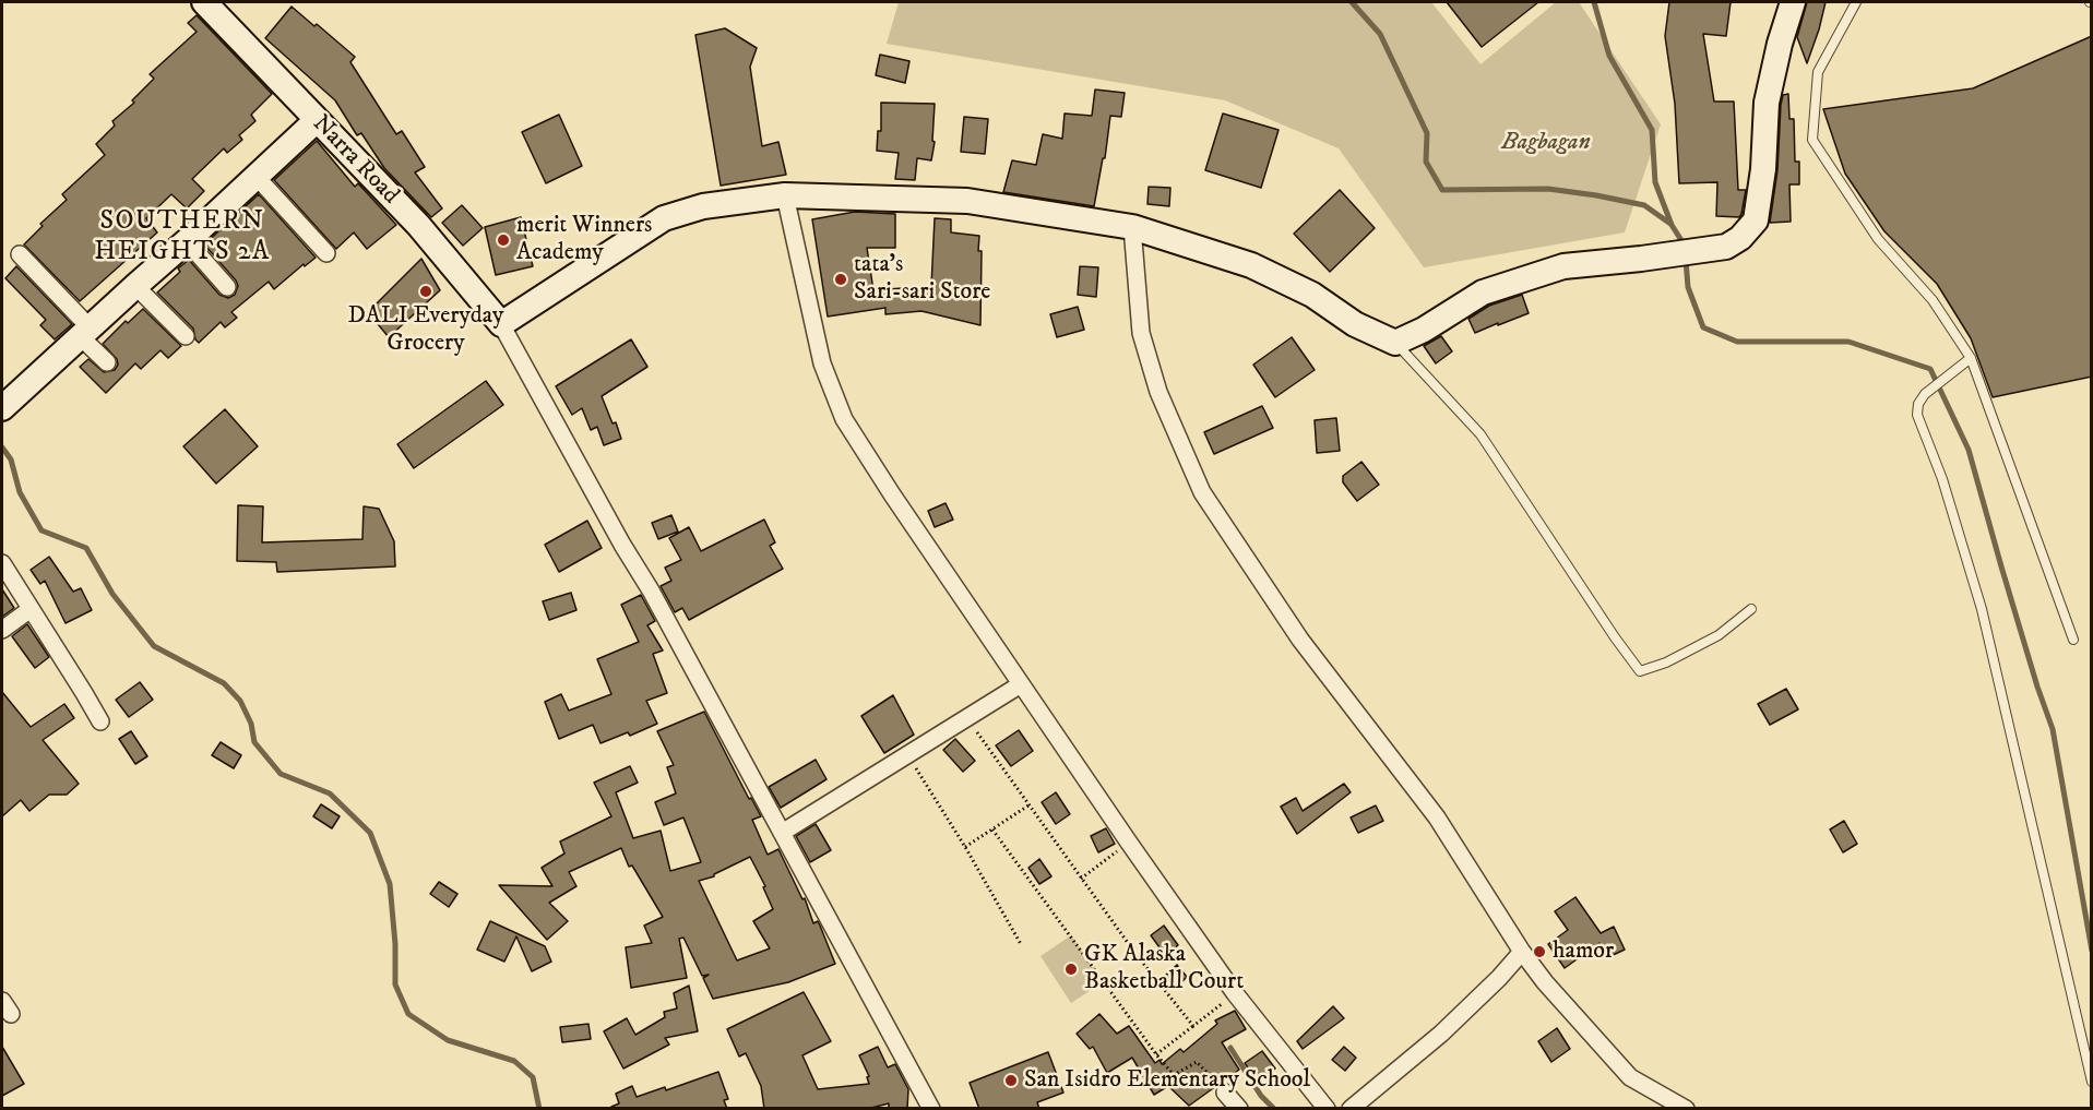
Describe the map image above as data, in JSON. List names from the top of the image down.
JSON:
{
  "streets": {
    "street": ["Narra Road"]
  },
  "districts": ["SOUTHERN HEIGHTS 2A"],
  "parks": ["Bagbagan"],
  "places": [
    "merit Winners Academy",
    "tata's Sari-sari Store",
    "DALI Everyday Grocery",
    "hamor",
    "GK Alaska Basketball Court",
    "San Isidro Elementary School"
  ]
}
